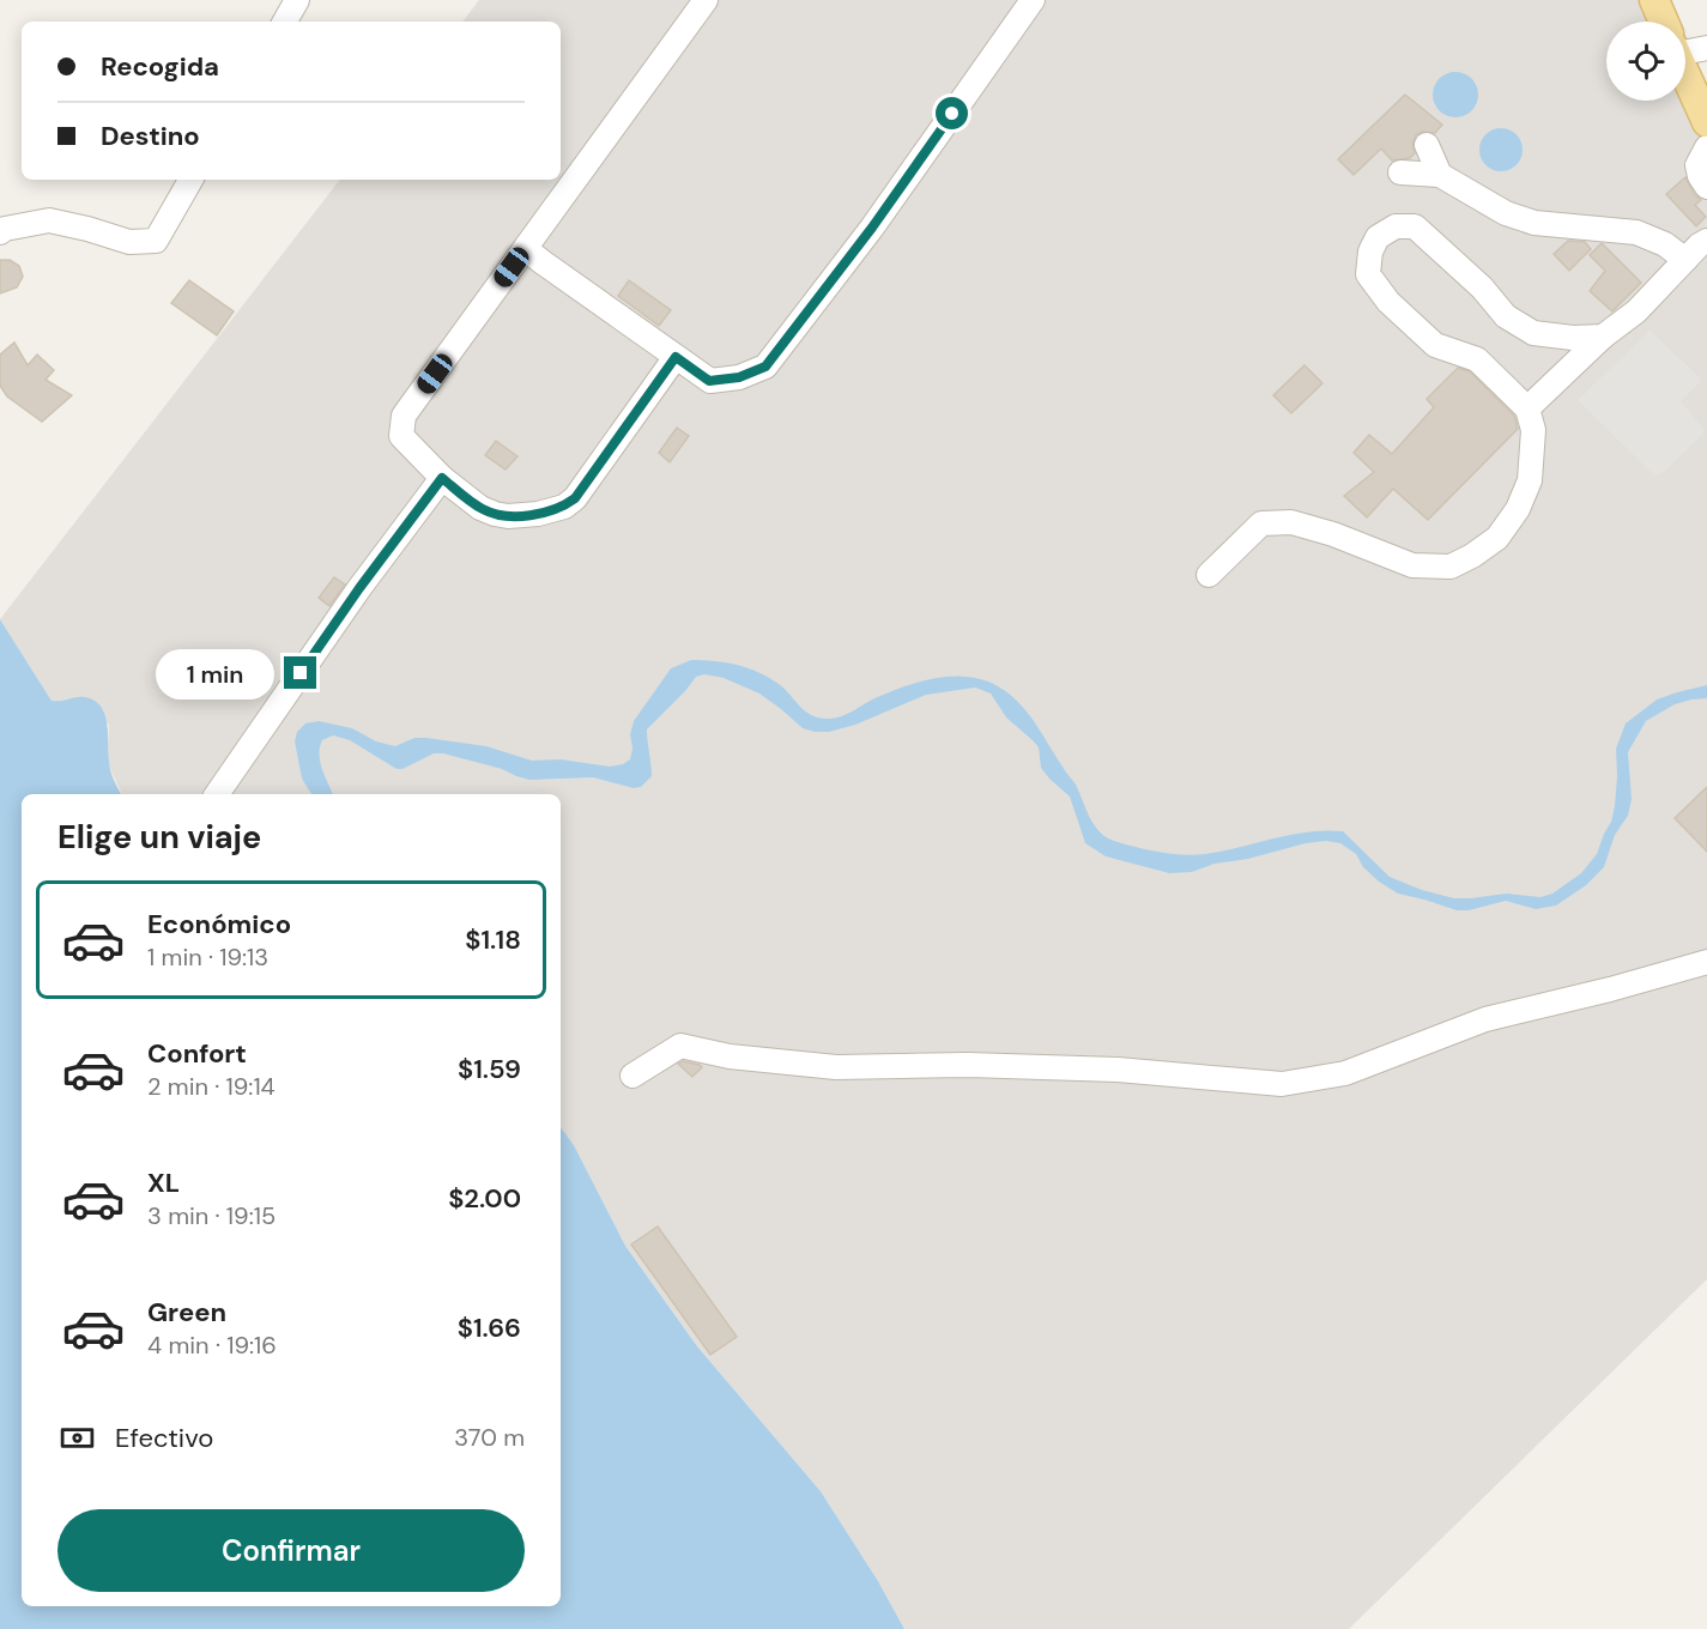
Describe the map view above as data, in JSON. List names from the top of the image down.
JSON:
{
  "page": {
    "banner": ["Recogida", "Destino"],
    "bubble": "1 min",
    "heading": "Elige un viaje",
    "list": [
      {
        "name": "Económico",
        "note": "1 min · 19:13",
        "value": "$1.18"
      },
      {
        "name": "Confort",
        "note": "2 min · 19:14",
        "value": "$1.59"
      },
      {
        "name": "XL",
        "note": "3 min · 19:15",
        "value": "$2.00"
      },
      {
        "name": "Green",
        "note": "4 min · 19:16",
        "value": "$1.66"
      }
    ],
    "pay": ["Efectivo", "370 m"],
    "buttons": "Confirmar"
  }
}
